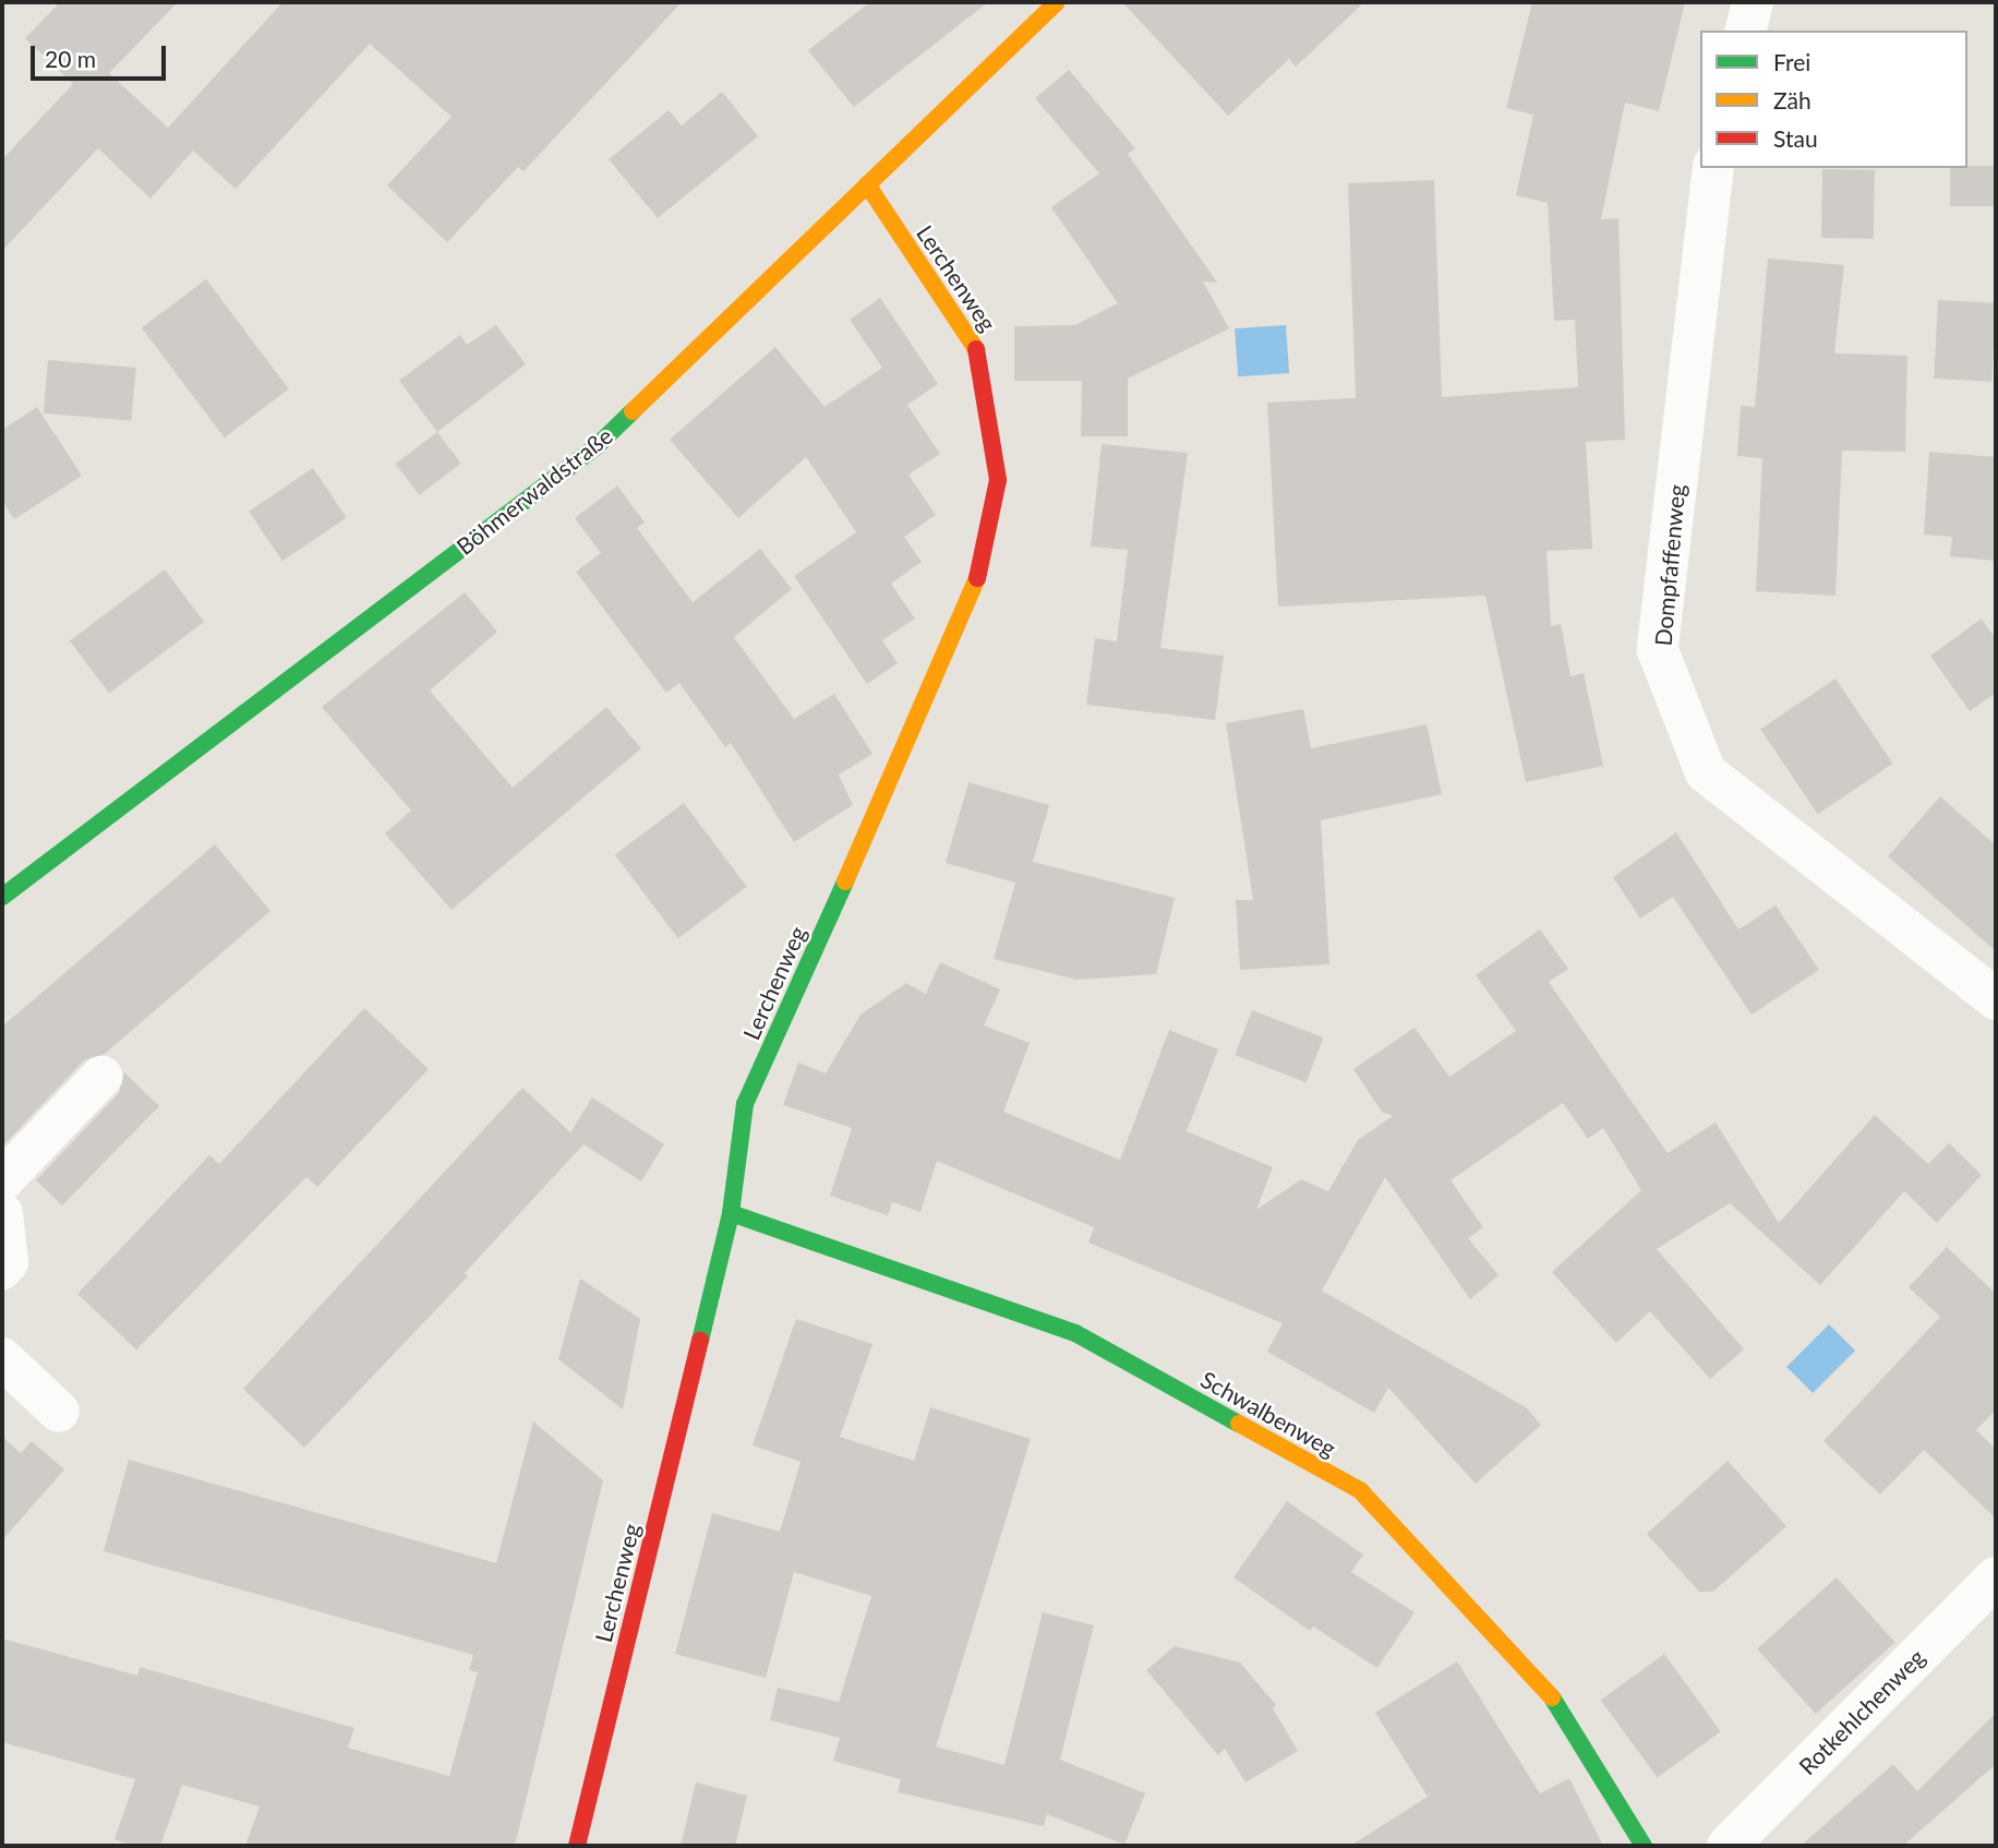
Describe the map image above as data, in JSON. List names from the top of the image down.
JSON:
{
  "streets": {
    "street": [
      "Lerchenweg",
      "Böhmerwaldstraße",
      "Dompfaffenweg",
      "Schwalbenweg",
      "Rotkehlchenweg"
    ]
  },
  "crossings": [
    ["Lerchenweg", "Böhmerwaldstraße"],
    ["Lerchenweg", "Schwalbenweg"]
  ],
  "legend": ["Frei", "Zäh", "Stau"],
  "scale_bar": "20 m"
}
